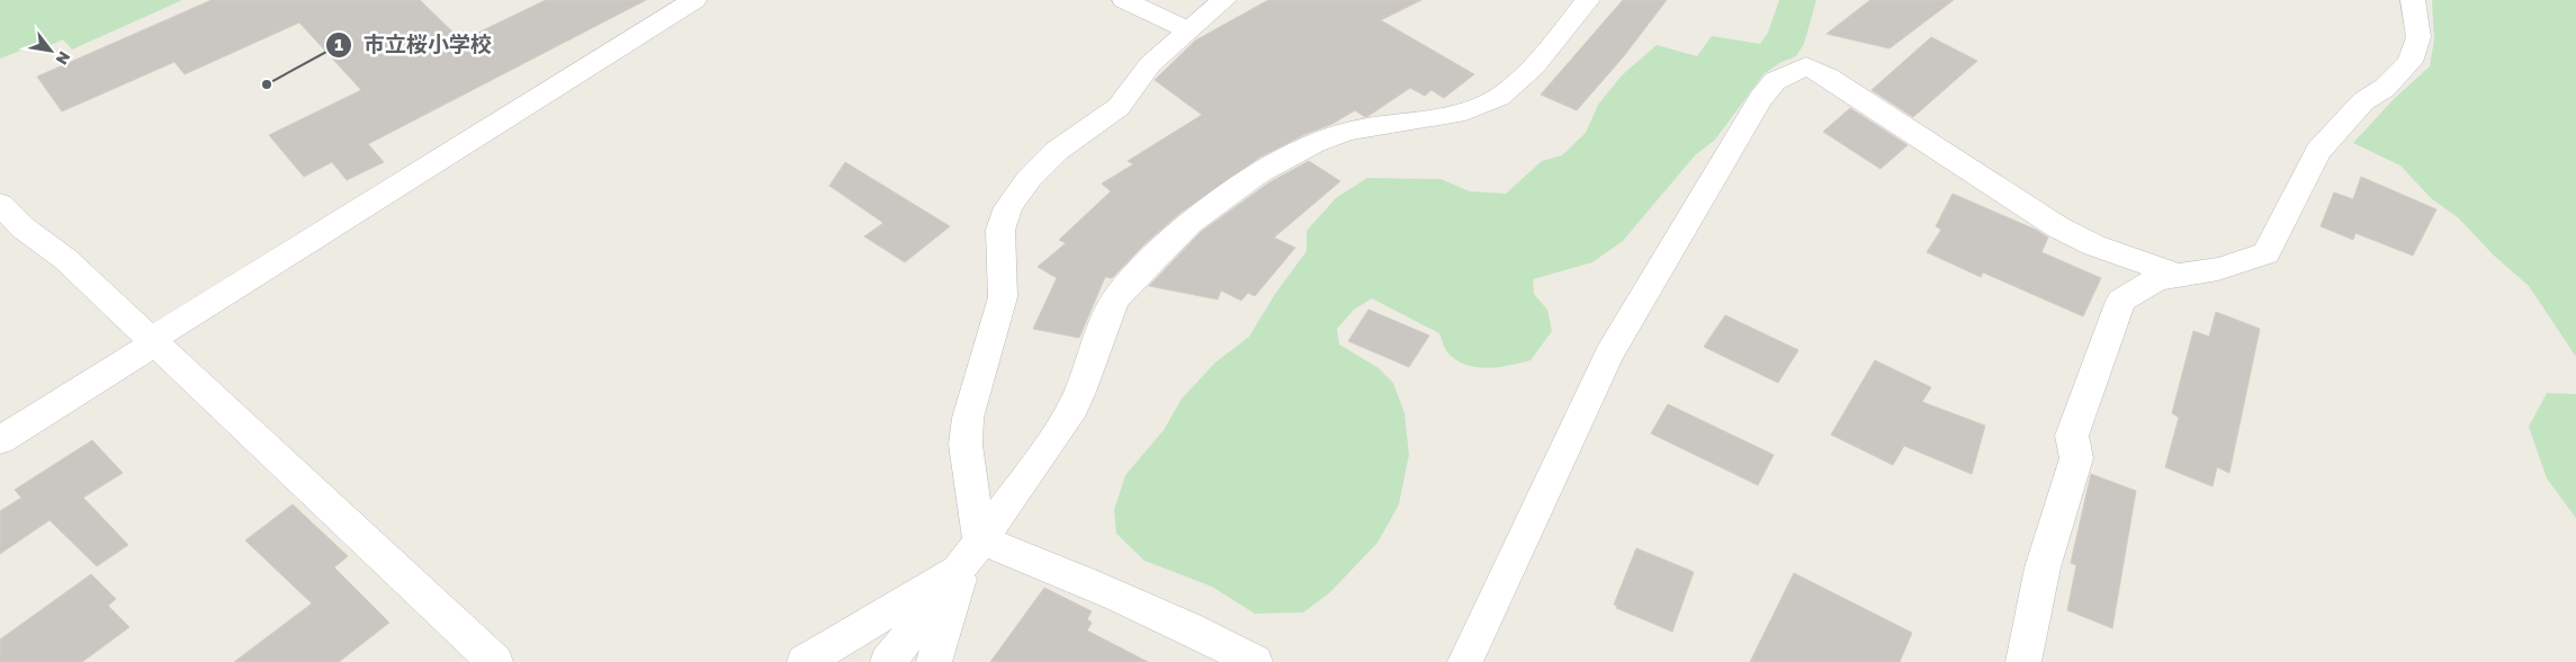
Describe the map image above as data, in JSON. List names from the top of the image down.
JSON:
{
  "places": ["市立桜小学校"],
  "north": "bottom right"
}
